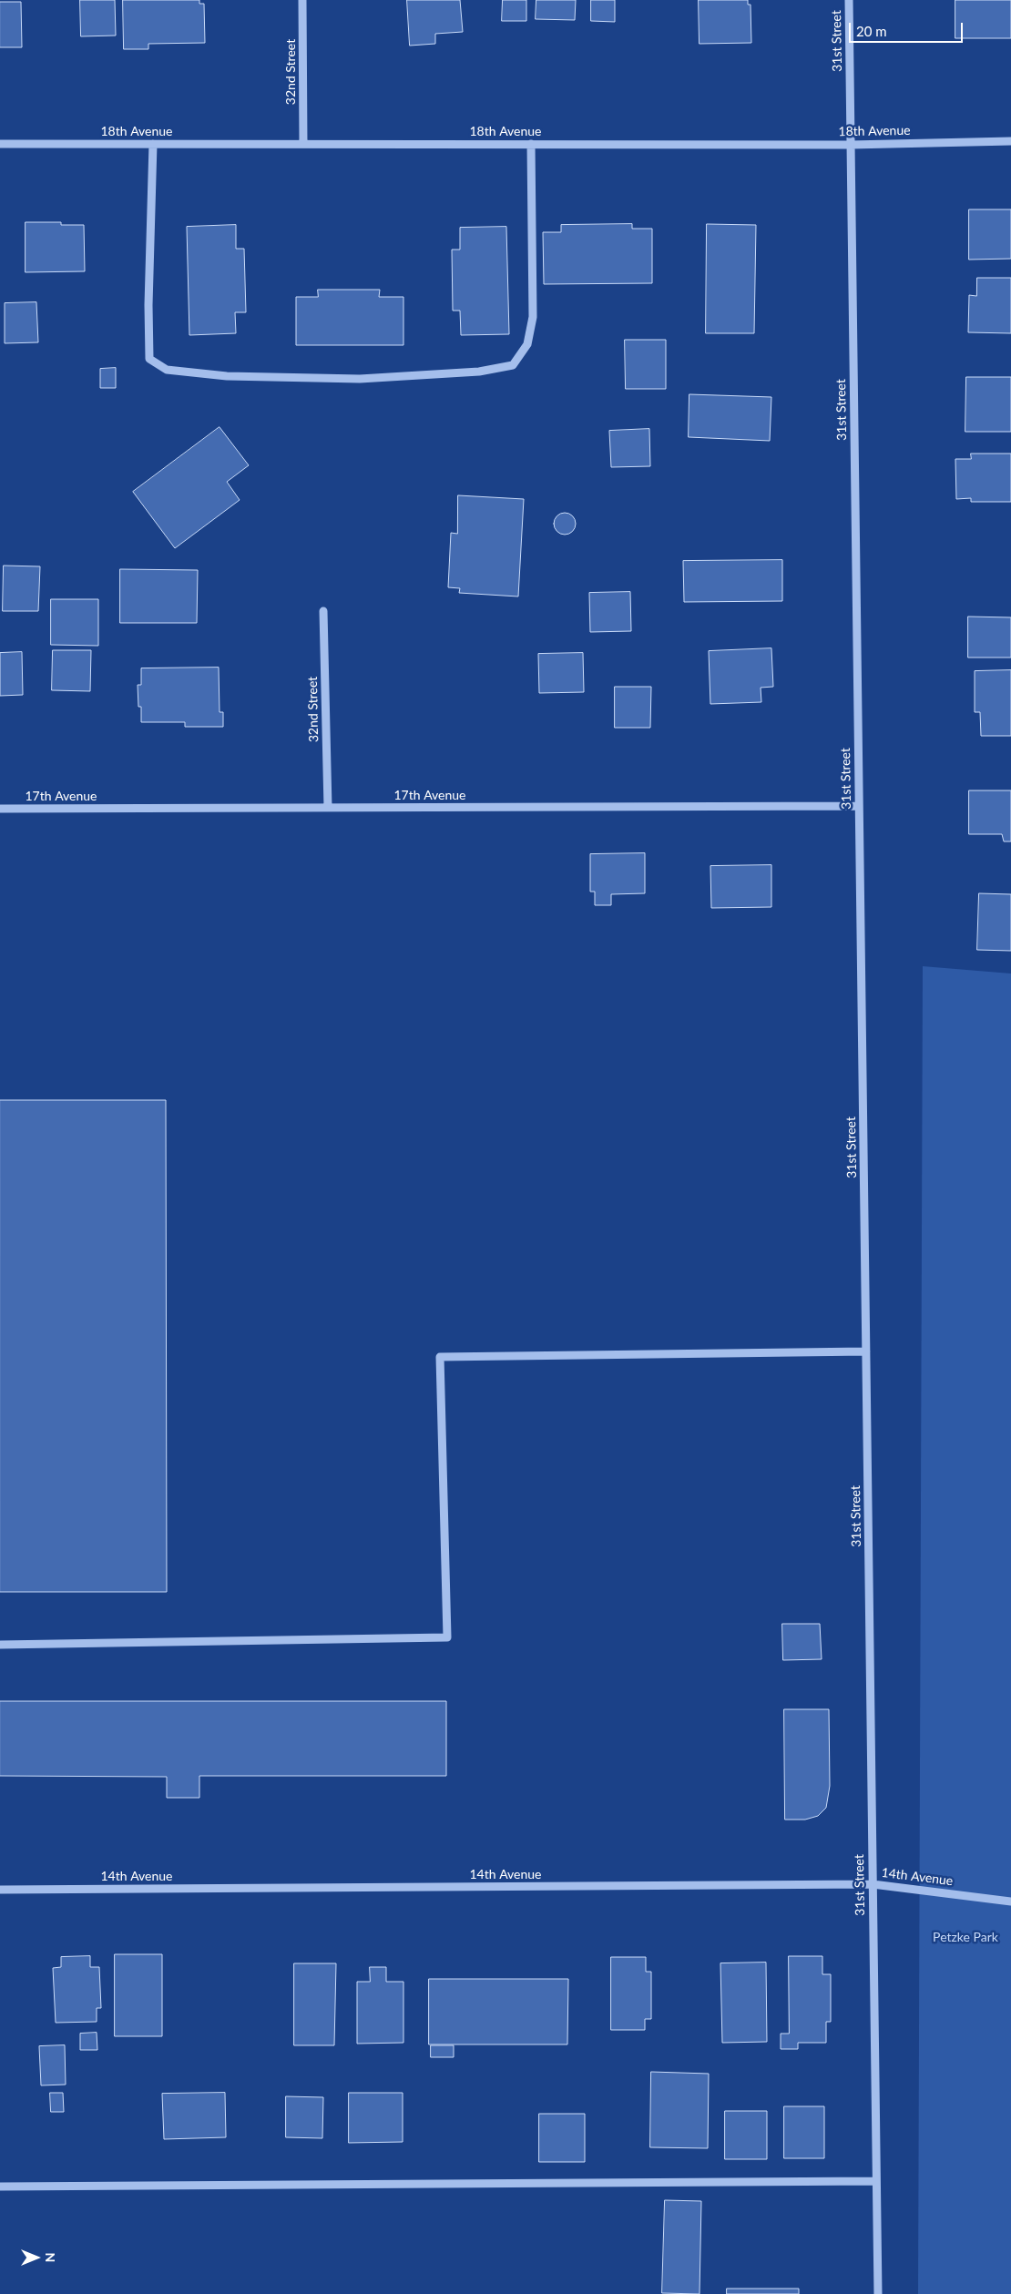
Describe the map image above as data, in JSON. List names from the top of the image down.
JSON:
{
  "streets": {
    "street": [
      "31st Street",
      "32nd Street",
      "18th Avenue",
      "17th Avenue",
      "14th Avenue"
    ]
  },
  "crossings": [
    ["31st Street", "18th Avenue"],
    ["31st Street", "17th Avenue"],
    ["31st Street", "14th Avenue"],
    ["32nd Street", "18th Avenue"],
    ["32nd Street", "17th Avenue"]
  ],
  "parks": ["Petzke Park"],
  "scale_bar": "20 m",
  "north": "right"
}
